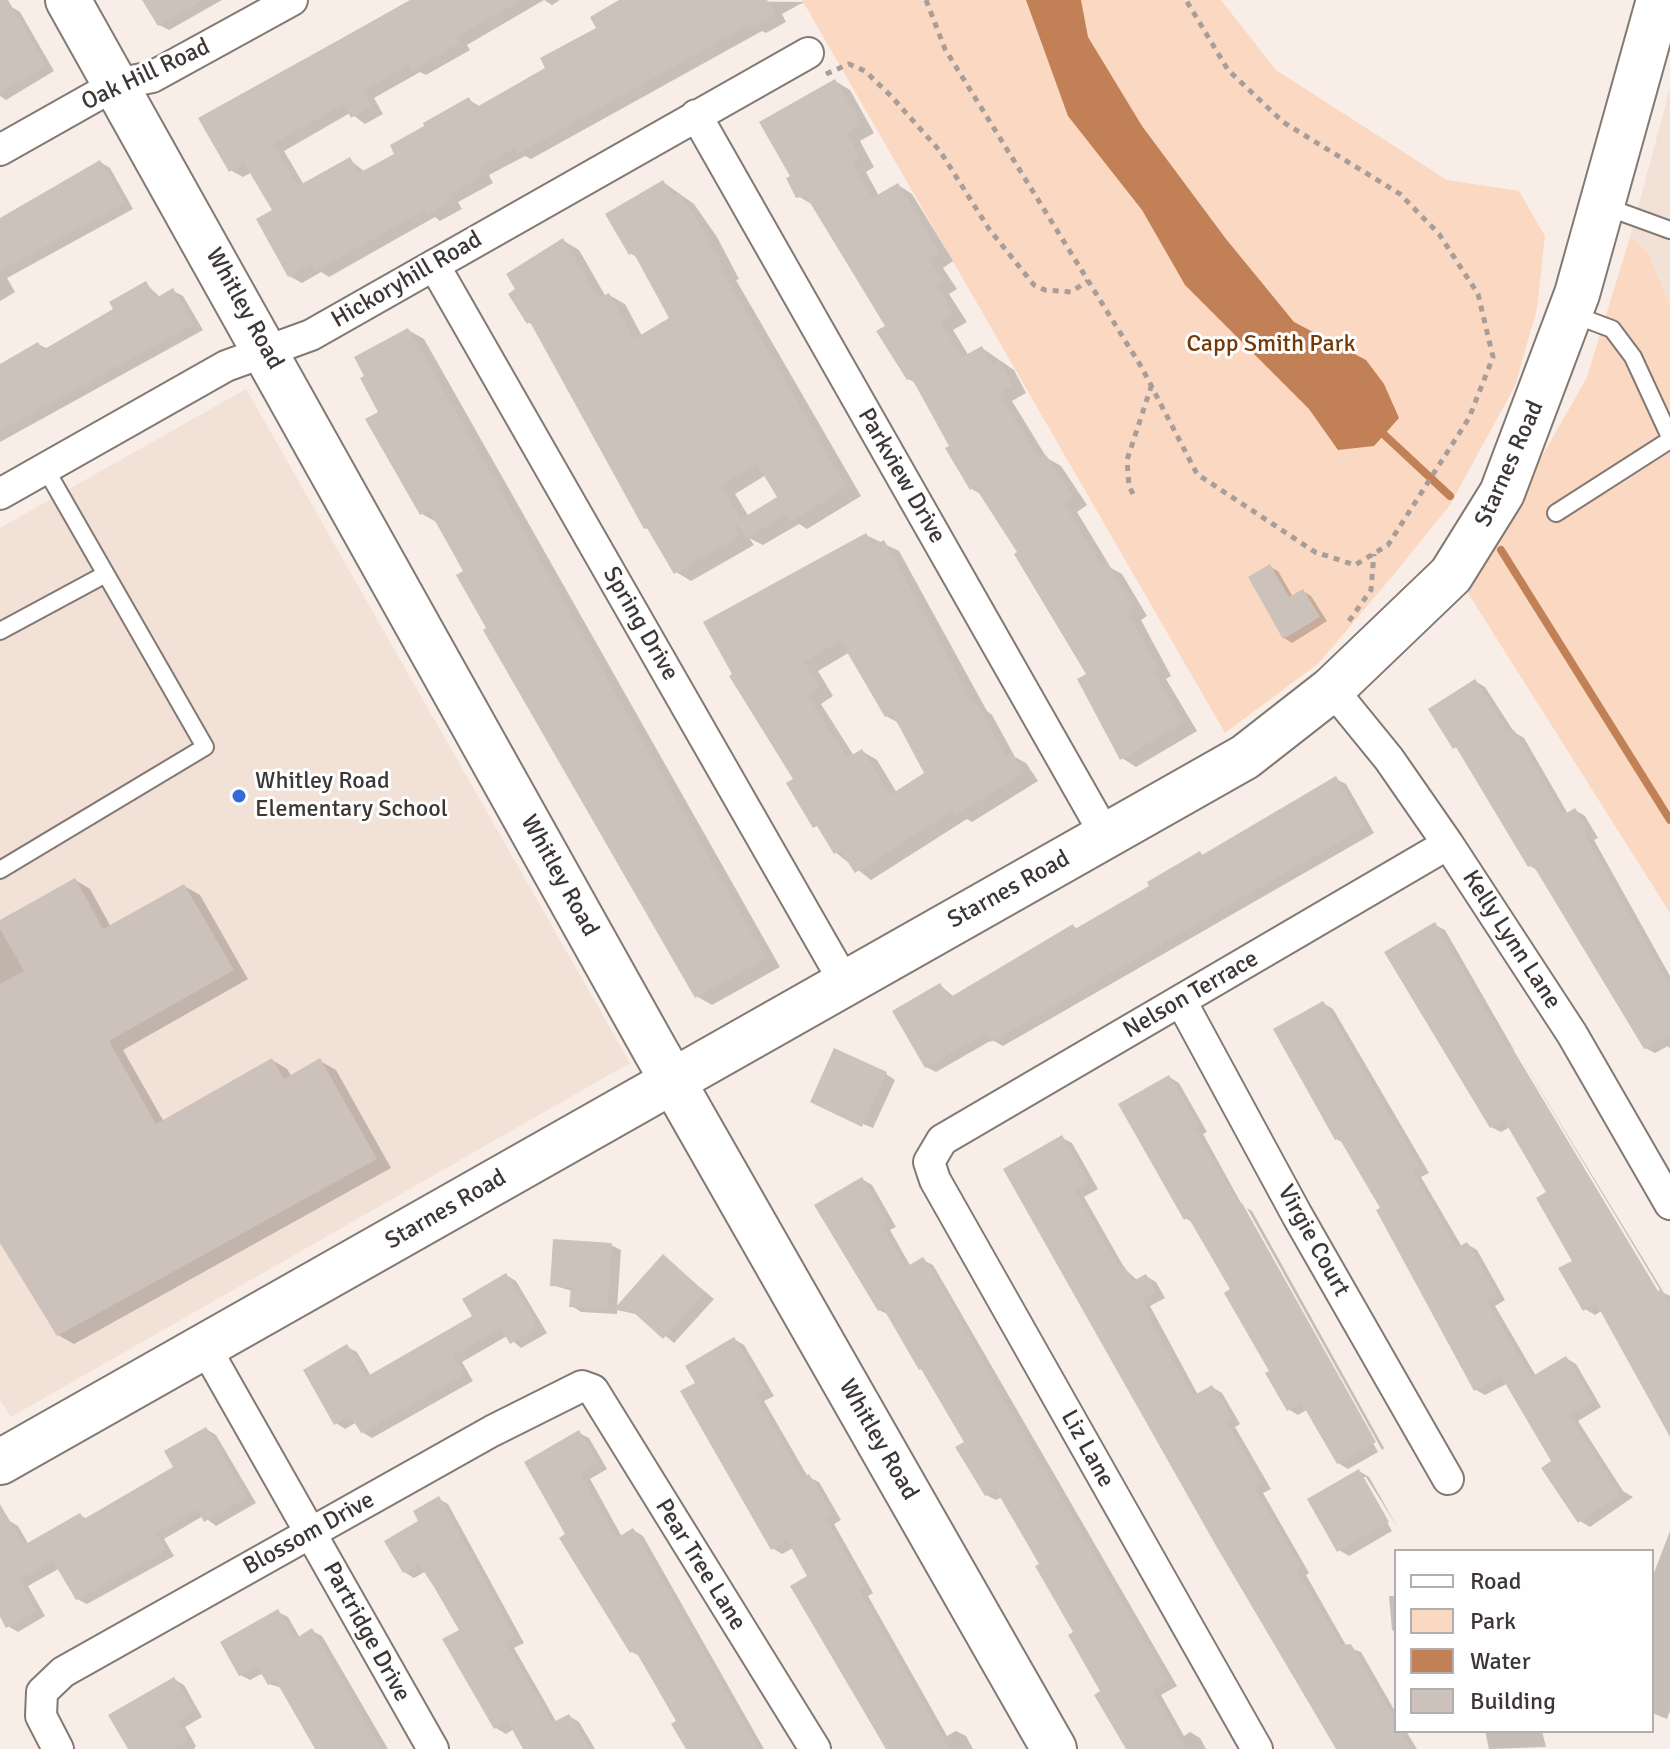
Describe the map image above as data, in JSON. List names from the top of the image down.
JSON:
{
  "streets": {
    "main road": ["Whitley Road", "Starnes Road"],
    "street": [
      "Oak Hill Road",
      "Hickoryhill Road",
      "Parkview Drive",
      "Spring Drive",
      "Kelly Lynn Lane",
      "Nelson Terrace",
      "Virgie Court",
      "Liz Lane",
      "Blossom Drive",
      "Pear Tree Lane",
      "Partridge Drive"
    ]
  },
  "crossings": [
    ["Oak Hill Road", "Whitley Road"],
    ["Hickoryhill Road", "Whitley Road"],
    ["Hickoryhill Road", "Parkview Drive"],
    ["Hickoryhill Road", "Spring Drive"],
    ["Whitley Road", "Starnes Road"],
    ["Starnes Road", "Parkview Drive"],
    ["Starnes Road", "Spring Drive"],
    ["Starnes Road", "Kelly Lynn Lane"],
    ["Starnes Road", "Partridge Drive"],
    ["Kelly Lynn Lane", "Nelson Terrace"],
    ["Nelson Terrace", "Virgie Court"],
    ["Nelson Terrace", "Liz Lane"],
    ["Blossom Drive", "Pear Tree Lane"],
    ["Blossom Drive", "Partridge Drive"]
  ],
  "parks": ["Capp Smith Park"],
  "places": ["Whitley Road Elementary School"],
  "legend": [
    "Road",
    "Park",
    "Water",
    "Building"
  ]
}
